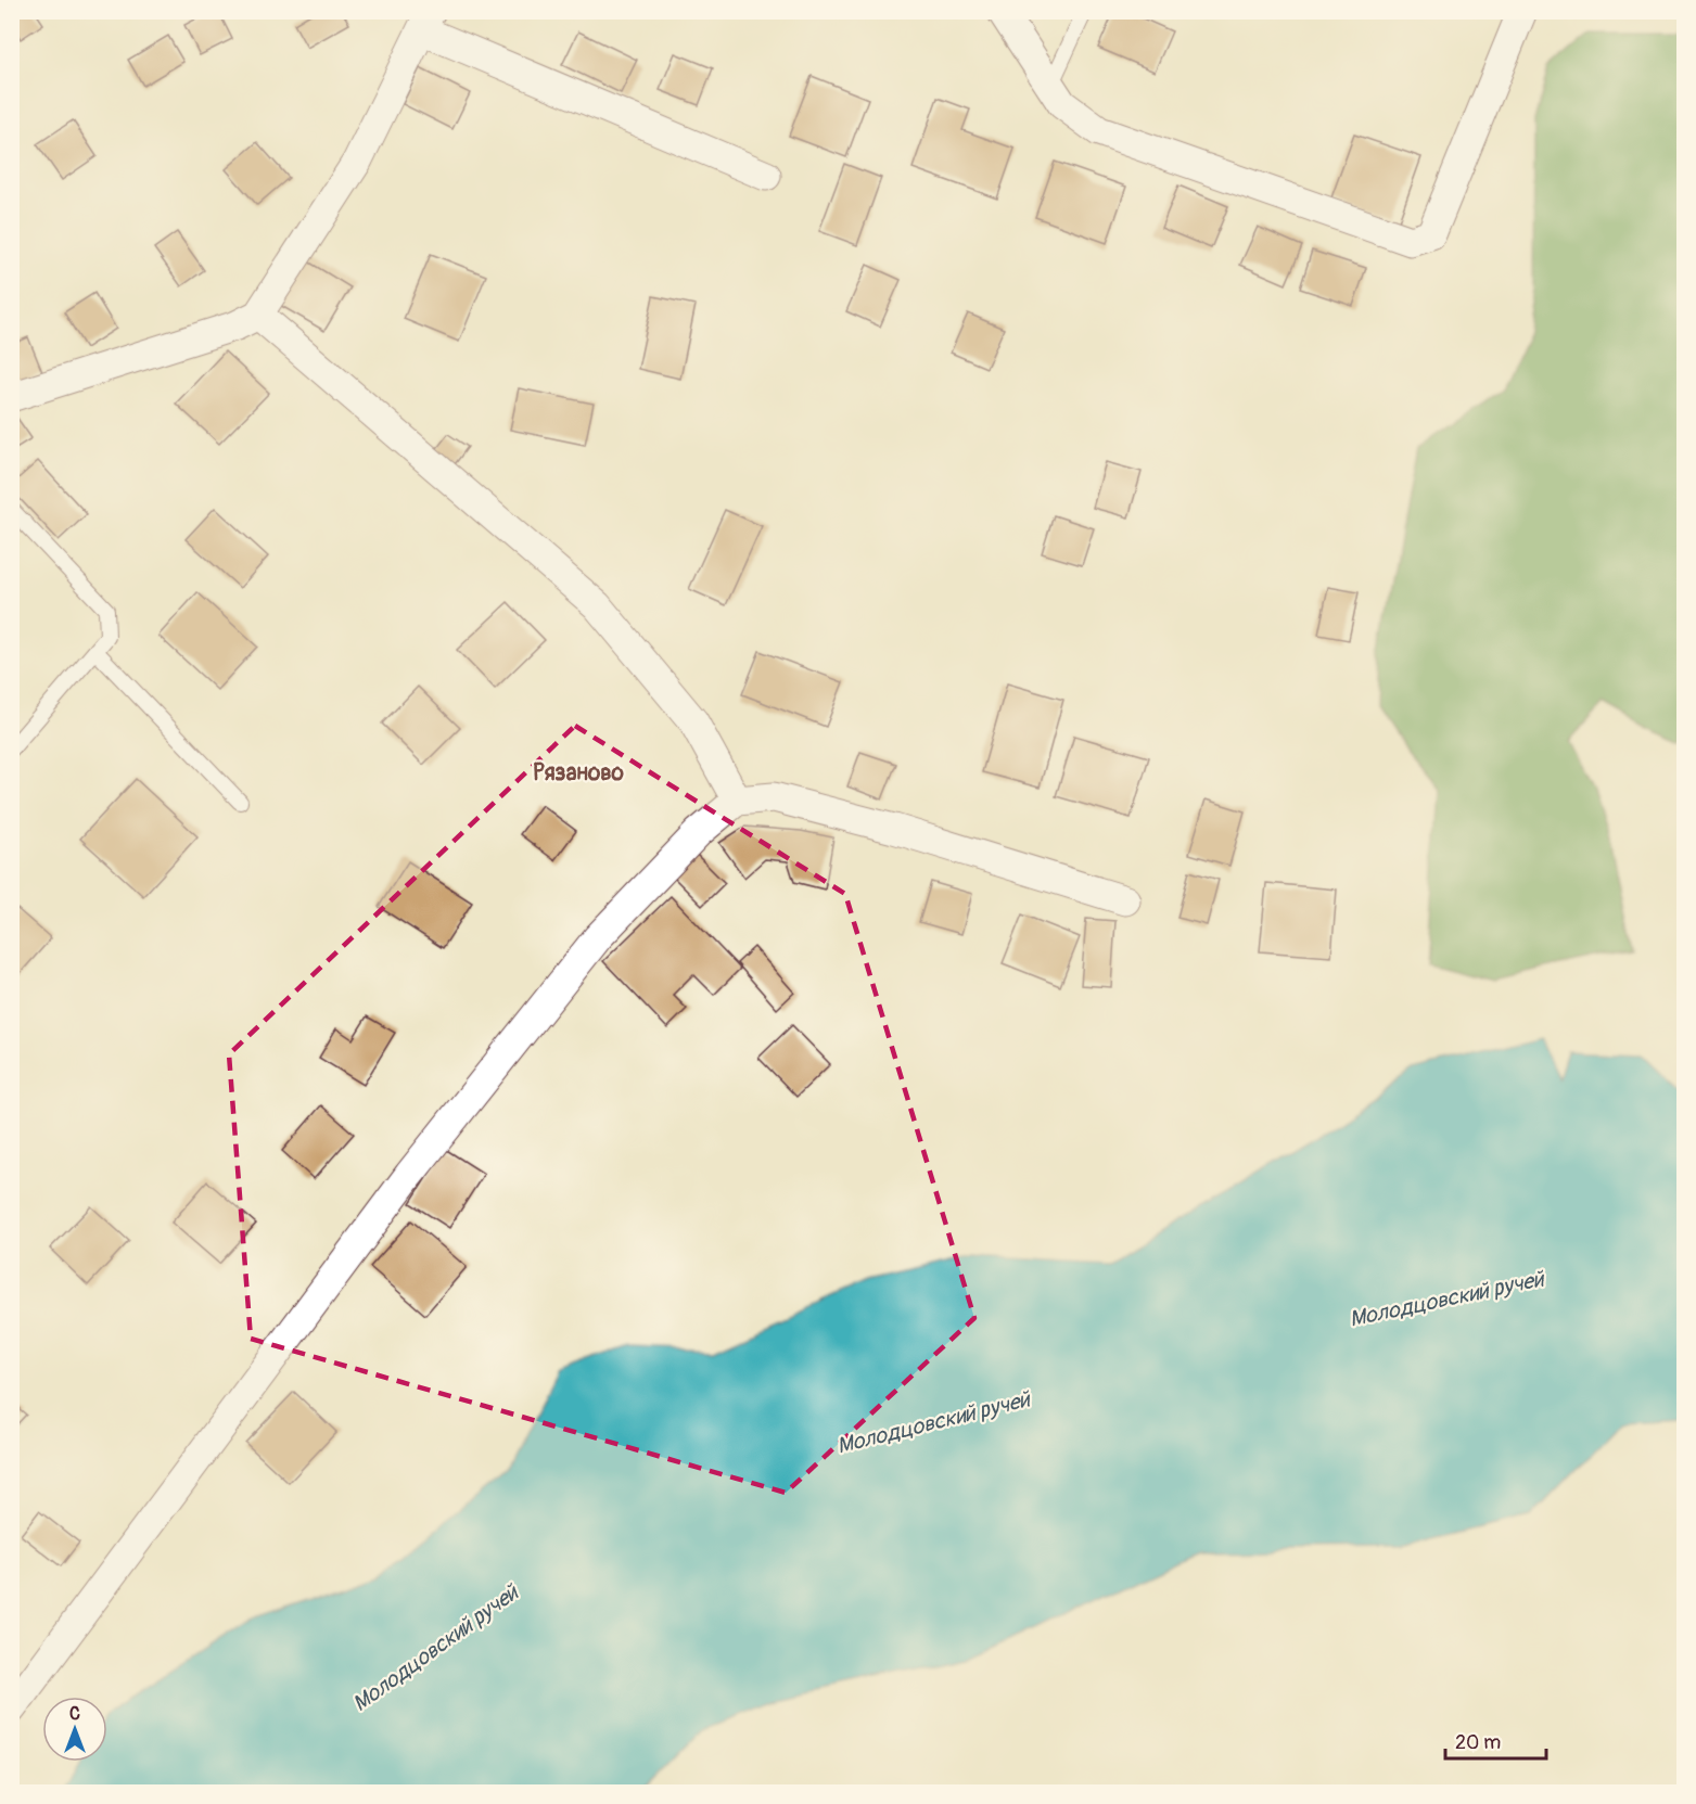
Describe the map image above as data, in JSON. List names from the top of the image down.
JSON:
{
  "districts": ["Рязаново"],
  "water": ["Молодцовский ручей"],
  "scale_bar": "20 m",
  "north": "top"
}
